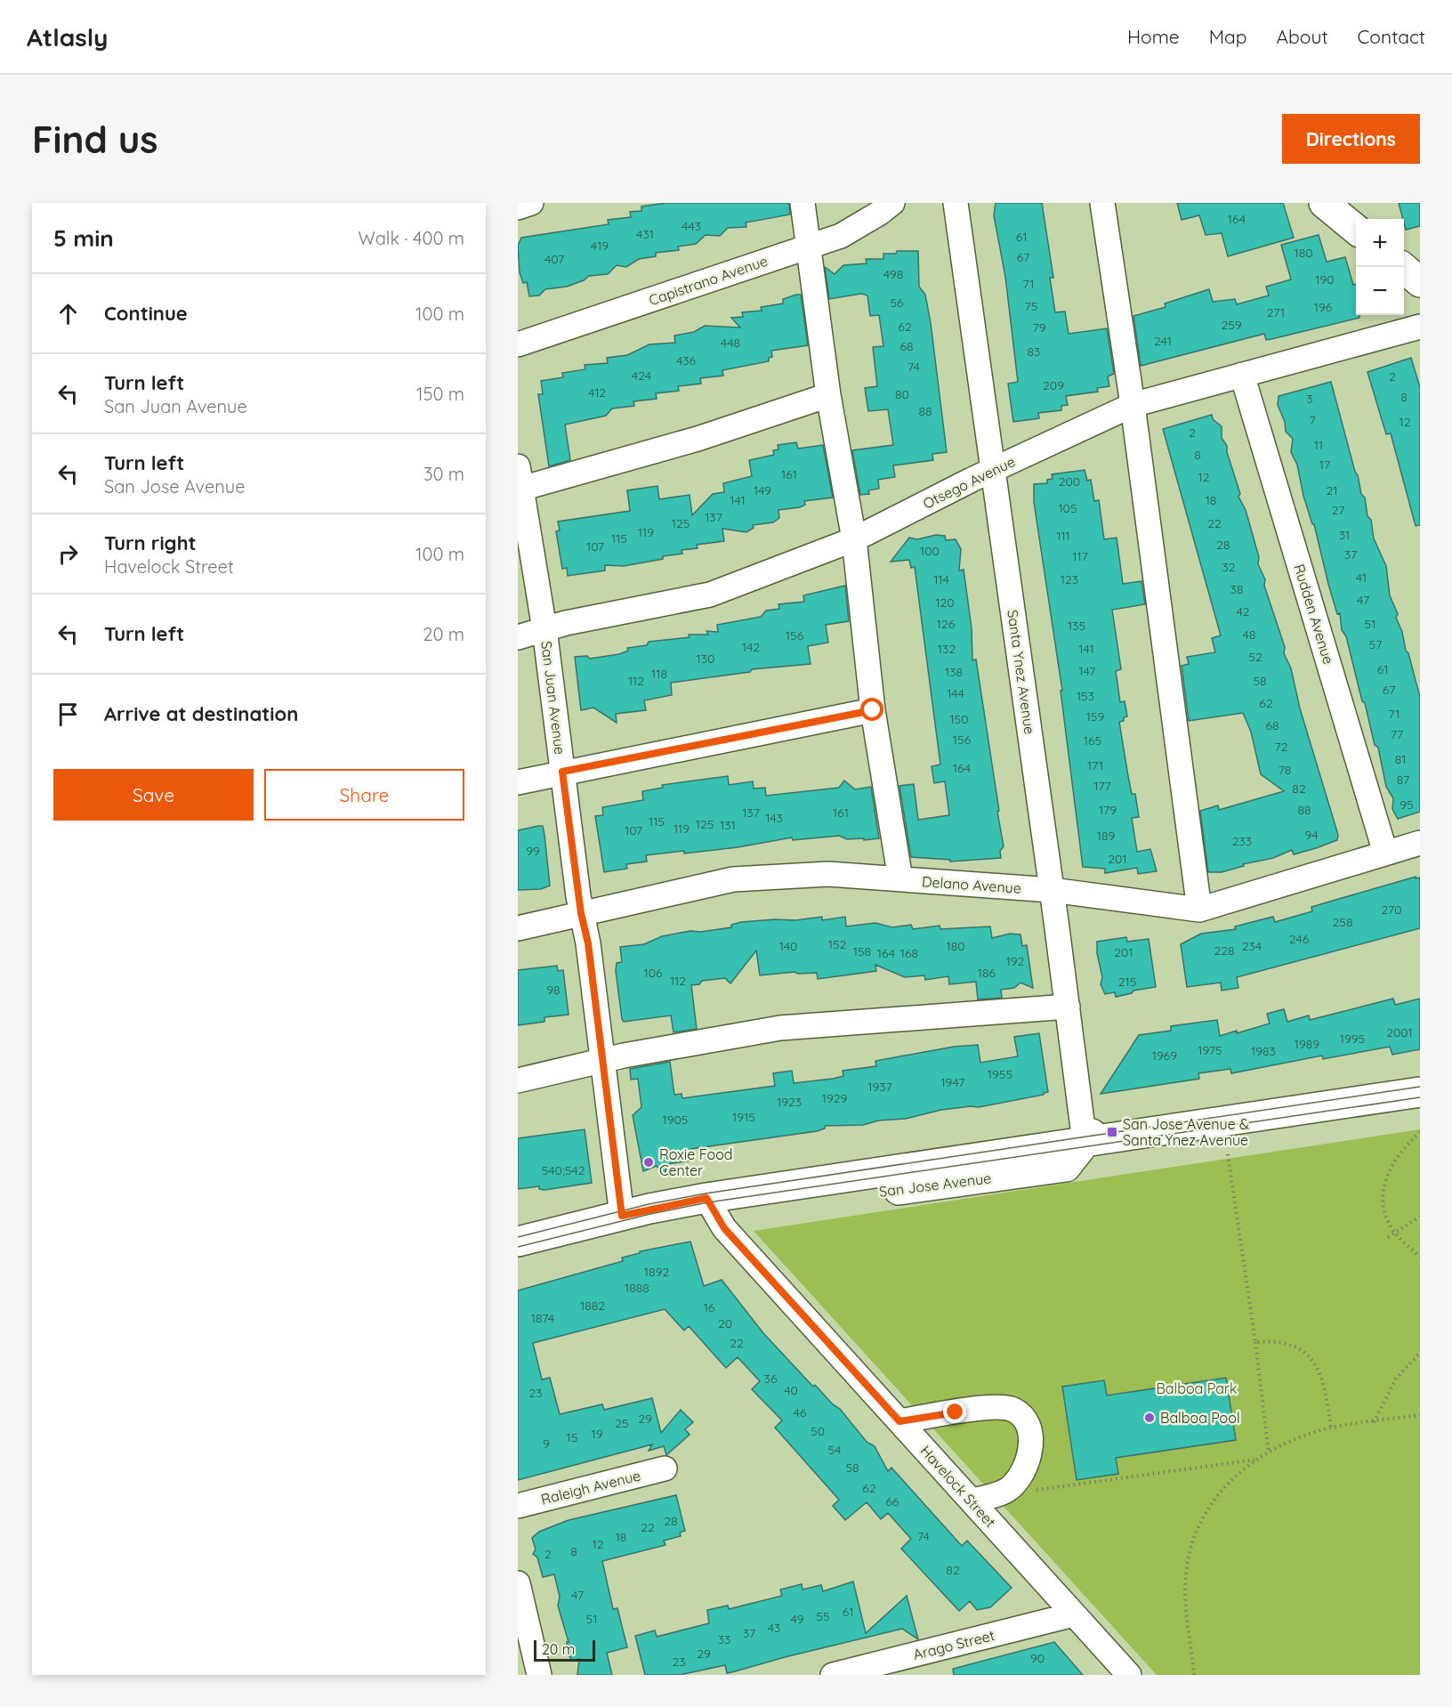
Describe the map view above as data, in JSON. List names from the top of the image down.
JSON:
{
  "streets": {
    "main road": ["San Jose Avenue"],
    "street": [
      "Capistrano Avenue",
      "Otsego Avenue",
      "Rudden Avenue",
      "Santa Ynez Avenue",
      "San Juan Avenue",
      "Delano Avenue",
      "Havelock Street",
      "Raleigh Avenue",
      "Arago Street"
    ]
  },
  "crossings": [
    ["Otsego Avenue", "Rudden Avenue"],
    ["Otsego Avenue", "Santa Ynez Avenue"],
    ["Otsego Avenue", "San Juan Avenue"],
    ["Rudden Avenue", "Delano Avenue"],
    ["Santa Ynez Avenue", "Delano Avenue"],
    ["Santa Ynez Avenue", "San Jose Avenue"],
    ["San Juan Avenue", "Delano Avenue"],
    ["San Juan Avenue", "San Jose Avenue"],
    ["San Jose Avenue", "Havelock Street"],
    ["Havelock Street", "Arago Street"]
  ],
  "parks": ["Balboa Park"],
  "places": {
    "transit": ["San Jose Avenue & Santa Ynez Avenue"],
    "other": ["Roxie Food Center", "Balboa Pool"]
  },
  "house_numbers": [
    "164",
    "443",
    "431",
    "61",
    "419",
    "180",
    "67",
    "407",
    "498",
    "190",
    "71",
    "56",
    "75",
    "196",
    "271",
    "259",
    "62",
    "79",
    "241",
    "448",
    "68",
    "83",
    "436",
    "74",
    "424",
    "2",
    "209",
    "412",
    "80",
    "8",
    "3",
    "88",
    "7",
    "12",
    "2",
    "11",
    "8",
    "17",
    "161",
    "12",
    "200",
    "149",
    "21",
    "141",
    "18",
    "105",
    "27",
    "137",
    "125",
    "22",
    "119",
    "31",
    "111",
    "115",
    "28",
    "107",
    "100",
    "37",
    "117",
    "32",
    "41",
    "114",
    "123",
    "38",
    "47",
    "120",
    "42",
    "126",
    "51",
    "135",
    "48",
    "156",
    "57",
    "142",
    "132",
    "141",
    "52",
    "130",
    "61",
    "147",
    "138",
    "118",
    "112",
    "58",
    "67",
    "144",
    "153",
    "62",
    "71",
    "159",
    "150",
    "68",
    "77",
    "156",
    "165",
    "72",
    "81",
    "171",
    "164",
    "78",
    "87",
    "177",
    "82",
    "95",
    "179",
    "88",
    "137",
    "161",
    "143",
    "115",
    "125",
    "131",
    "119",
    "107",
    "94",
    "189",
    "233",
    "99",
    "201",
    "270",
    "258",
    "246",
    "152",
    "140",
    "180",
    "234",
    "228",
    "158",
    "201",
    "164",
    "168",
    "192",
    "106",
    "186",
    "112",
    "215",
    "98",
    "2001",
    "1995",
    "1989",
    "1975",
    "1983",
    "1969",
    "1955",
    "1947",
    "1937",
    "1929",
    "1923",
    "1915",
    "1905",
    "540;542",
    "1892",
    "1888",
    "1882",
    "16",
    "1874",
    "20",
    "22",
    "36",
    "40",
    "23",
    "46",
    "29",
    "25",
    "50",
    "19",
    "15",
    "9",
    "54",
    "58",
    "62",
    "66",
    "28",
    "22",
    "74",
    "18",
    "12",
    "8",
    "2",
    "82",
    "47",
    "61",
    "55",
    "51",
    "49",
    "43",
    "37",
    "33",
    "29",
    "90",
    "23"
  ],
  "scale_bar": "20 m",
  "page": {
    "header": "Atlasly",
    "nav": [
      "Home",
      "Map",
      "About",
      "Contact"
    ],
    "buttons": [
      "Directions",
      ["Save", "Share"]
    ],
    "title": "Find us",
    "heading": ["5 min", "Walk · 400 m"],
    "map_buttons": ["+", "−"],
    "list": [
      ["Continue", "100 m"],
      ["Turn left", "San Juan Avenue", "150 m"],
      ["Turn left", "San Jose Avenue", "30 m"],
      ["Turn right", "Havelock Street", "100 m"],
      ["Turn left", "20 m"],
      "Arrive at destination"
    ],
    "scale": "20 m"
  }
}
